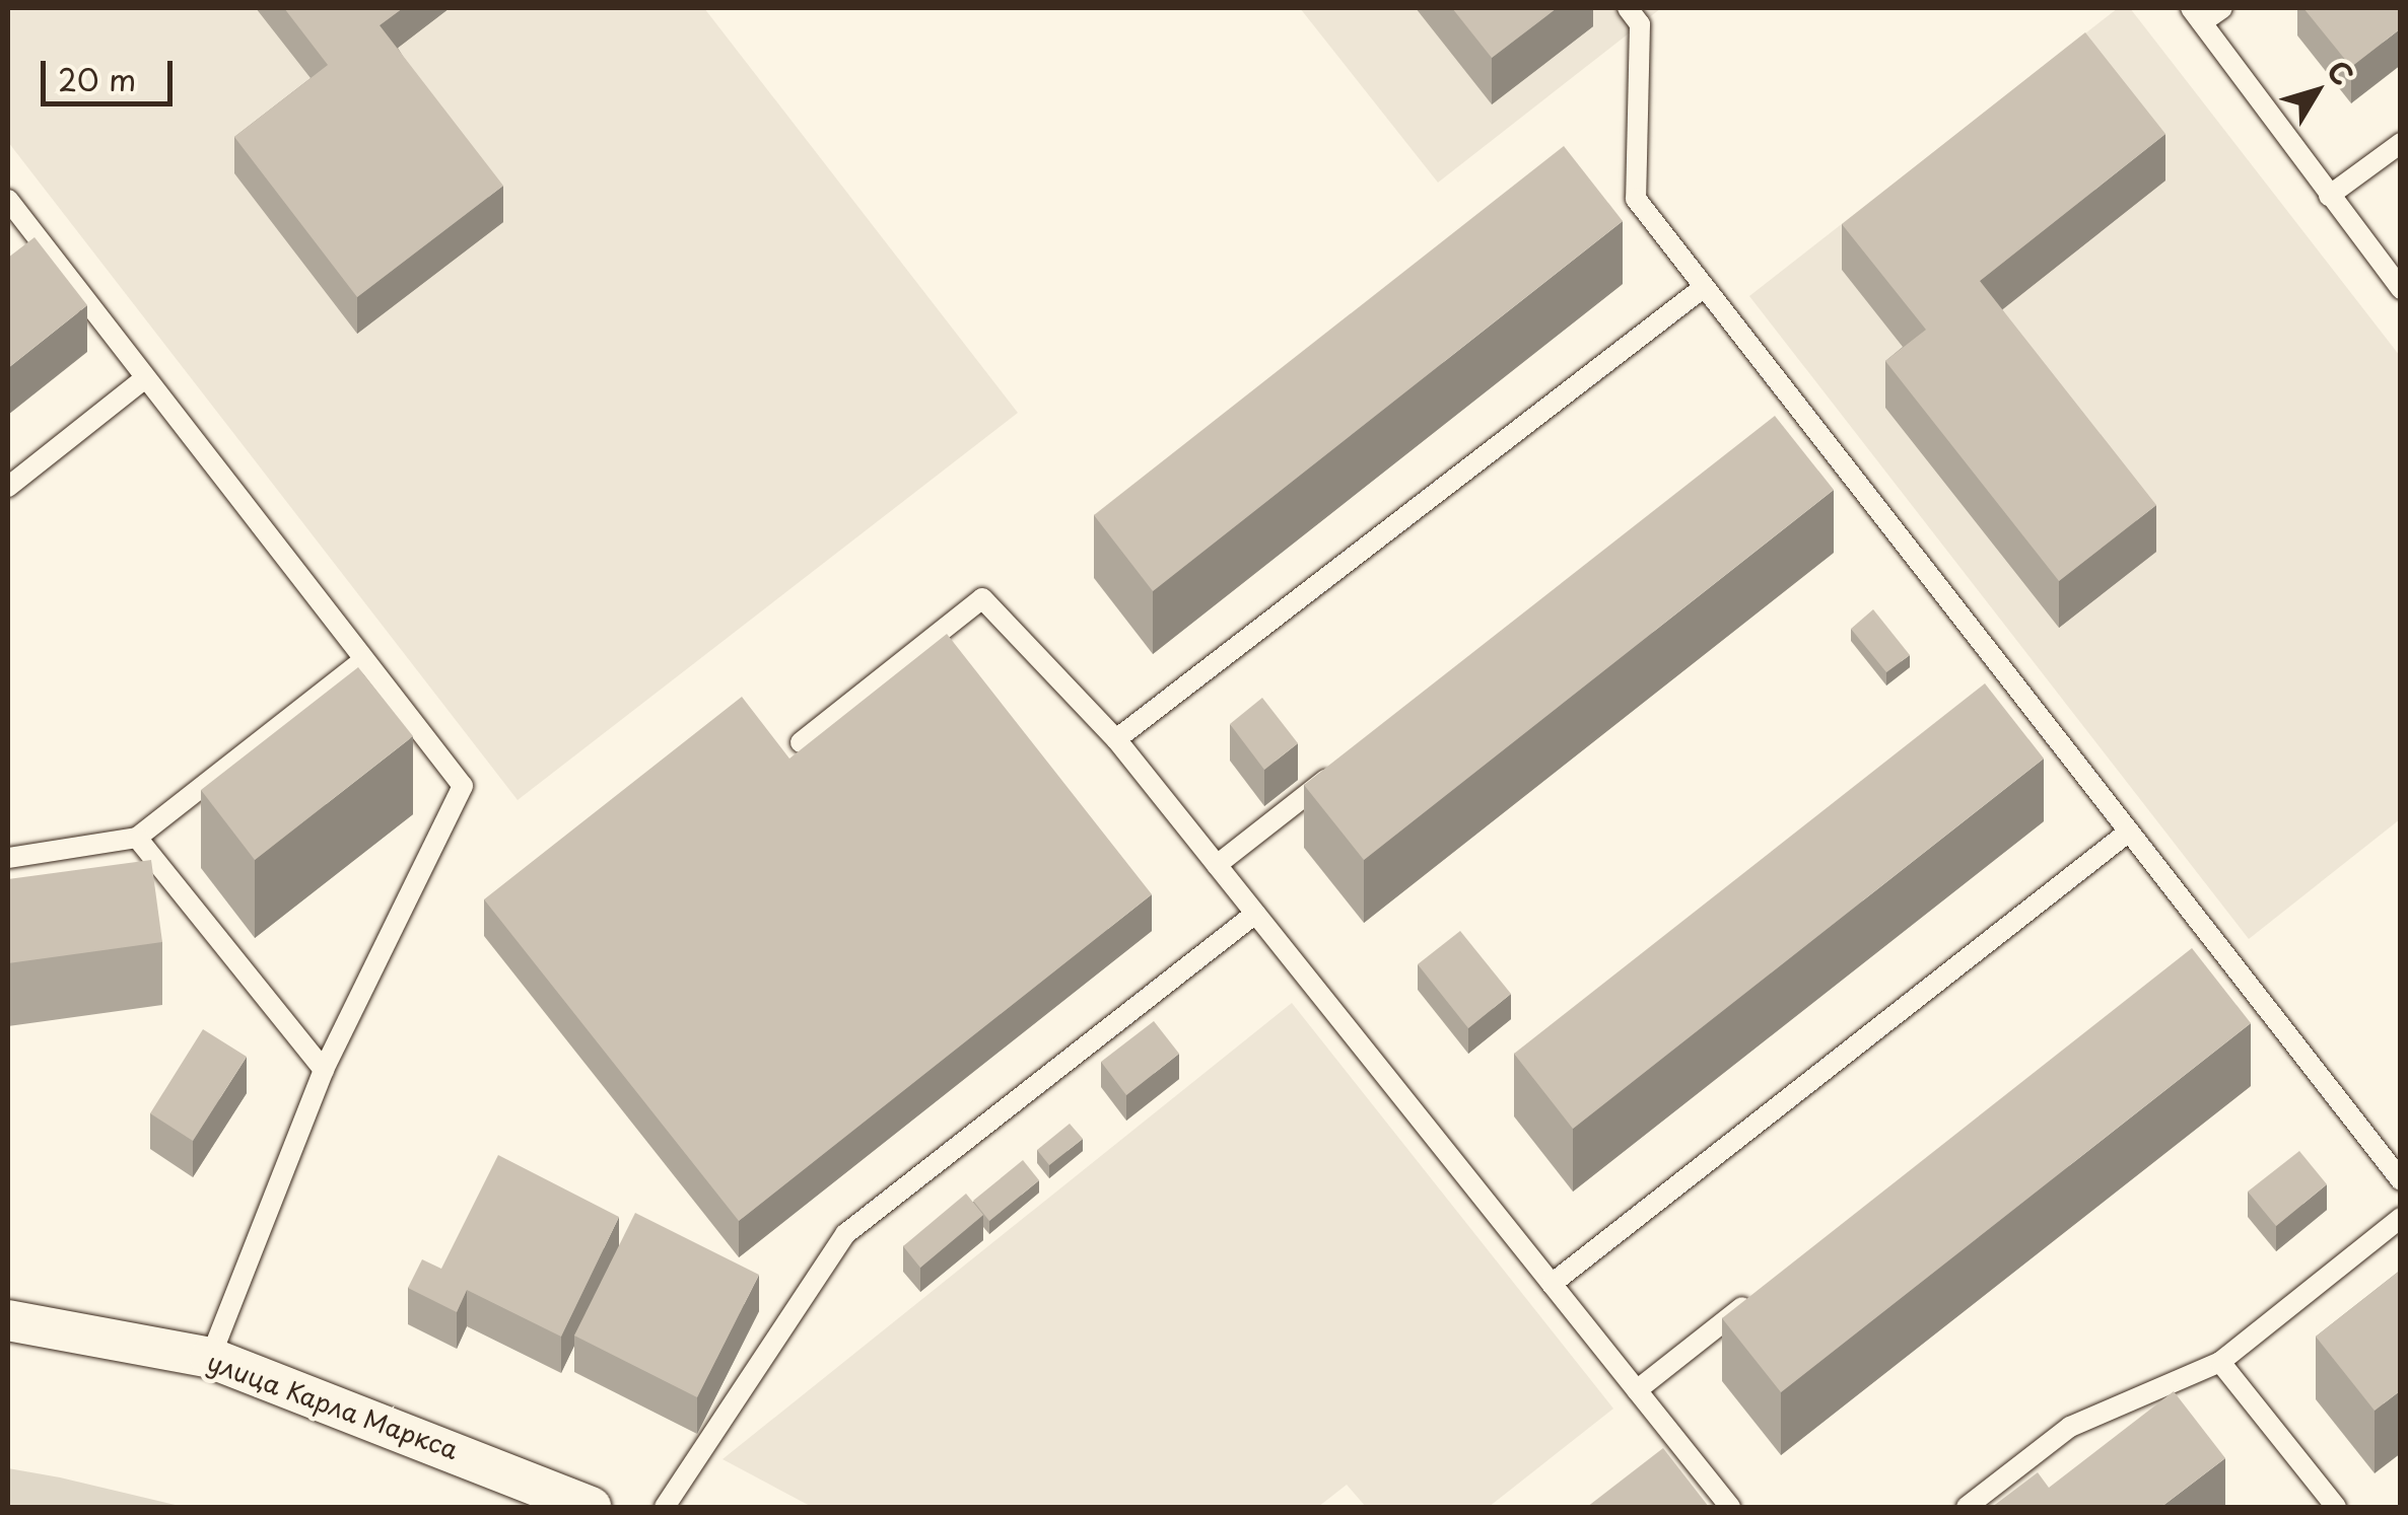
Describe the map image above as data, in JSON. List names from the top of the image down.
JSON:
{
  "streets": {
    "street": ["улица Карла Маркса"]
  },
  "scale_bar": "20 m",
  "north": "top right"
}
